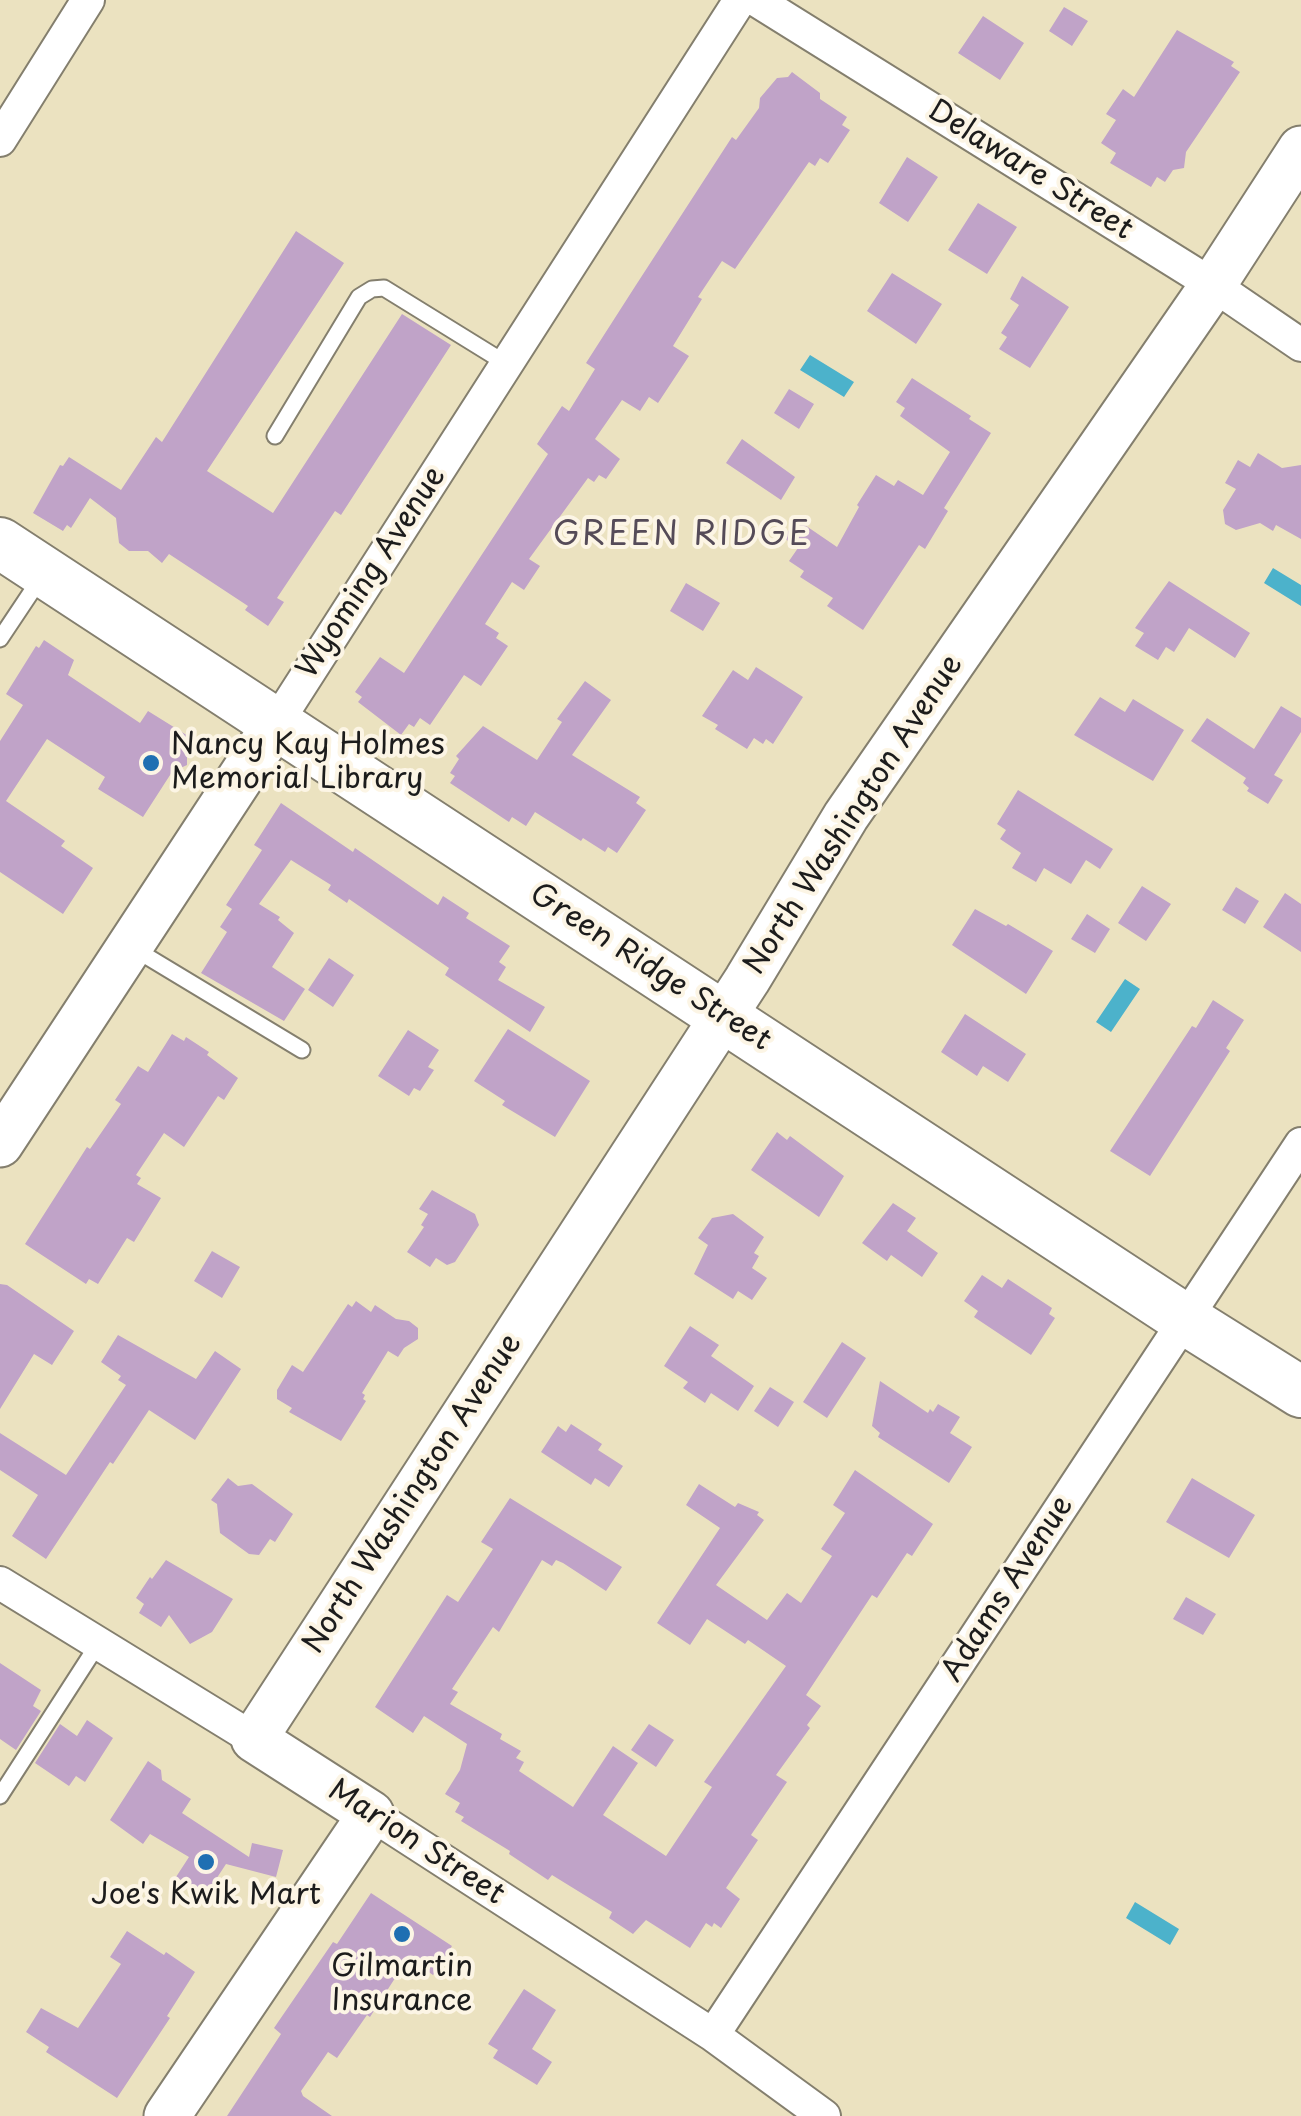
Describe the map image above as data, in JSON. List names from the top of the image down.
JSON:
{
  "streets": {
    "main road": ["Green Ridge Street"],
    "street": [
      "Delaware Street",
      "Wyoming Avenue",
      "North Washington Avenue",
      "Adams Avenue",
      "Marion Street"
    ]
  },
  "crossings": [
    ["Delaware Street", "North Washington Avenue"],
    ["Wyoming Avenue", "Green Ridge Street"],
    ["North Washington Avenue", "Green Ridge Street"],
    ["North Washington Avenue", "Marion Street"],
    ["Green Ridge Street", "Adams Avenue"],
    ["Adams Avenue", "Marion Street"]
  ],
  "districts": ["GREEN RIDGE"],
  "places": ["Nancy Kay Holmes Memorial Library", "Joe's Kwik Mart", "Gilmartin Insurance"]
}
